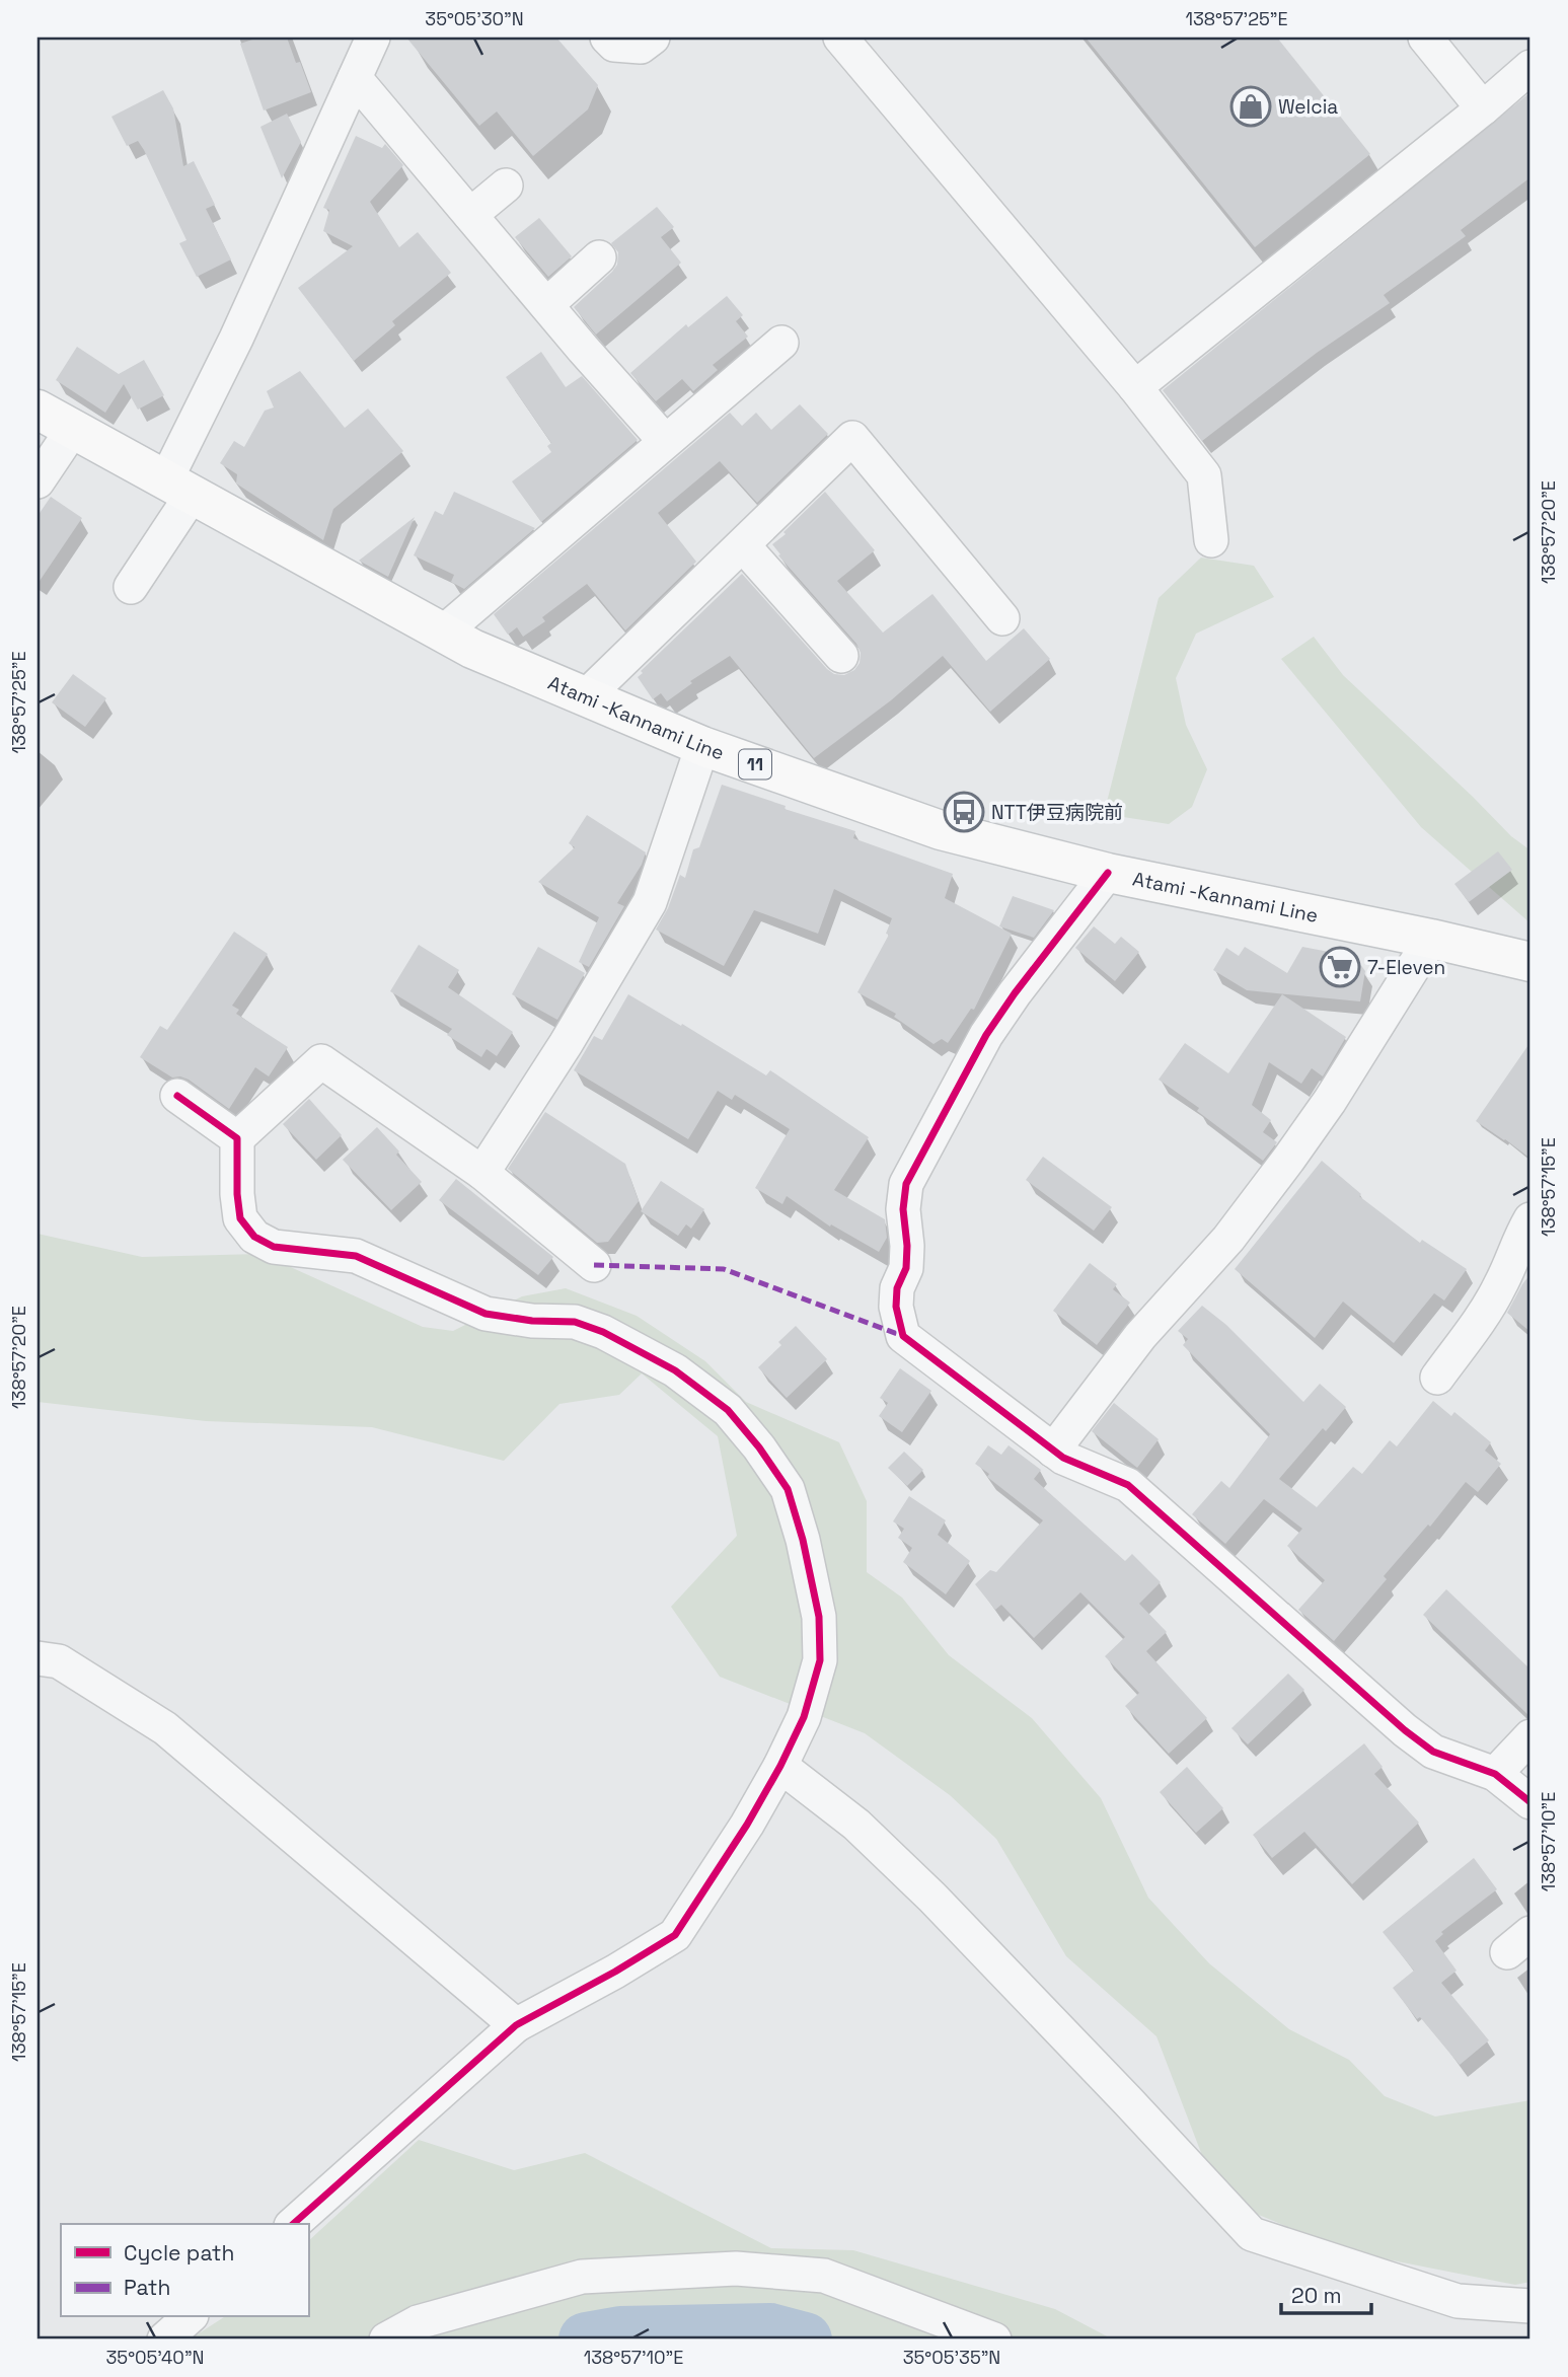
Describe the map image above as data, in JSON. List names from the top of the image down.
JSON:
{
  "streets": {
    "main road": ["Atami -Kannami Line", "11"]
  },
  "places": {
    "shop": ["Welcia"],
    "bus stop": ["NTT伊豆病院前"],
    "supermarket": ["7-Eleven"]
  },
  "legend": ["Cycle path", "Path"],
  "scale_bar": "20 m",
  "coordinates": [
    "35°05'30\"N",
    "138°57'25\"E",
    "138°57'20\"E",
    "138°57'15\"E",
    "138°57'10\"E",
    "35°05'40\"N",
    "35°05'35\"N"
  ]
}
